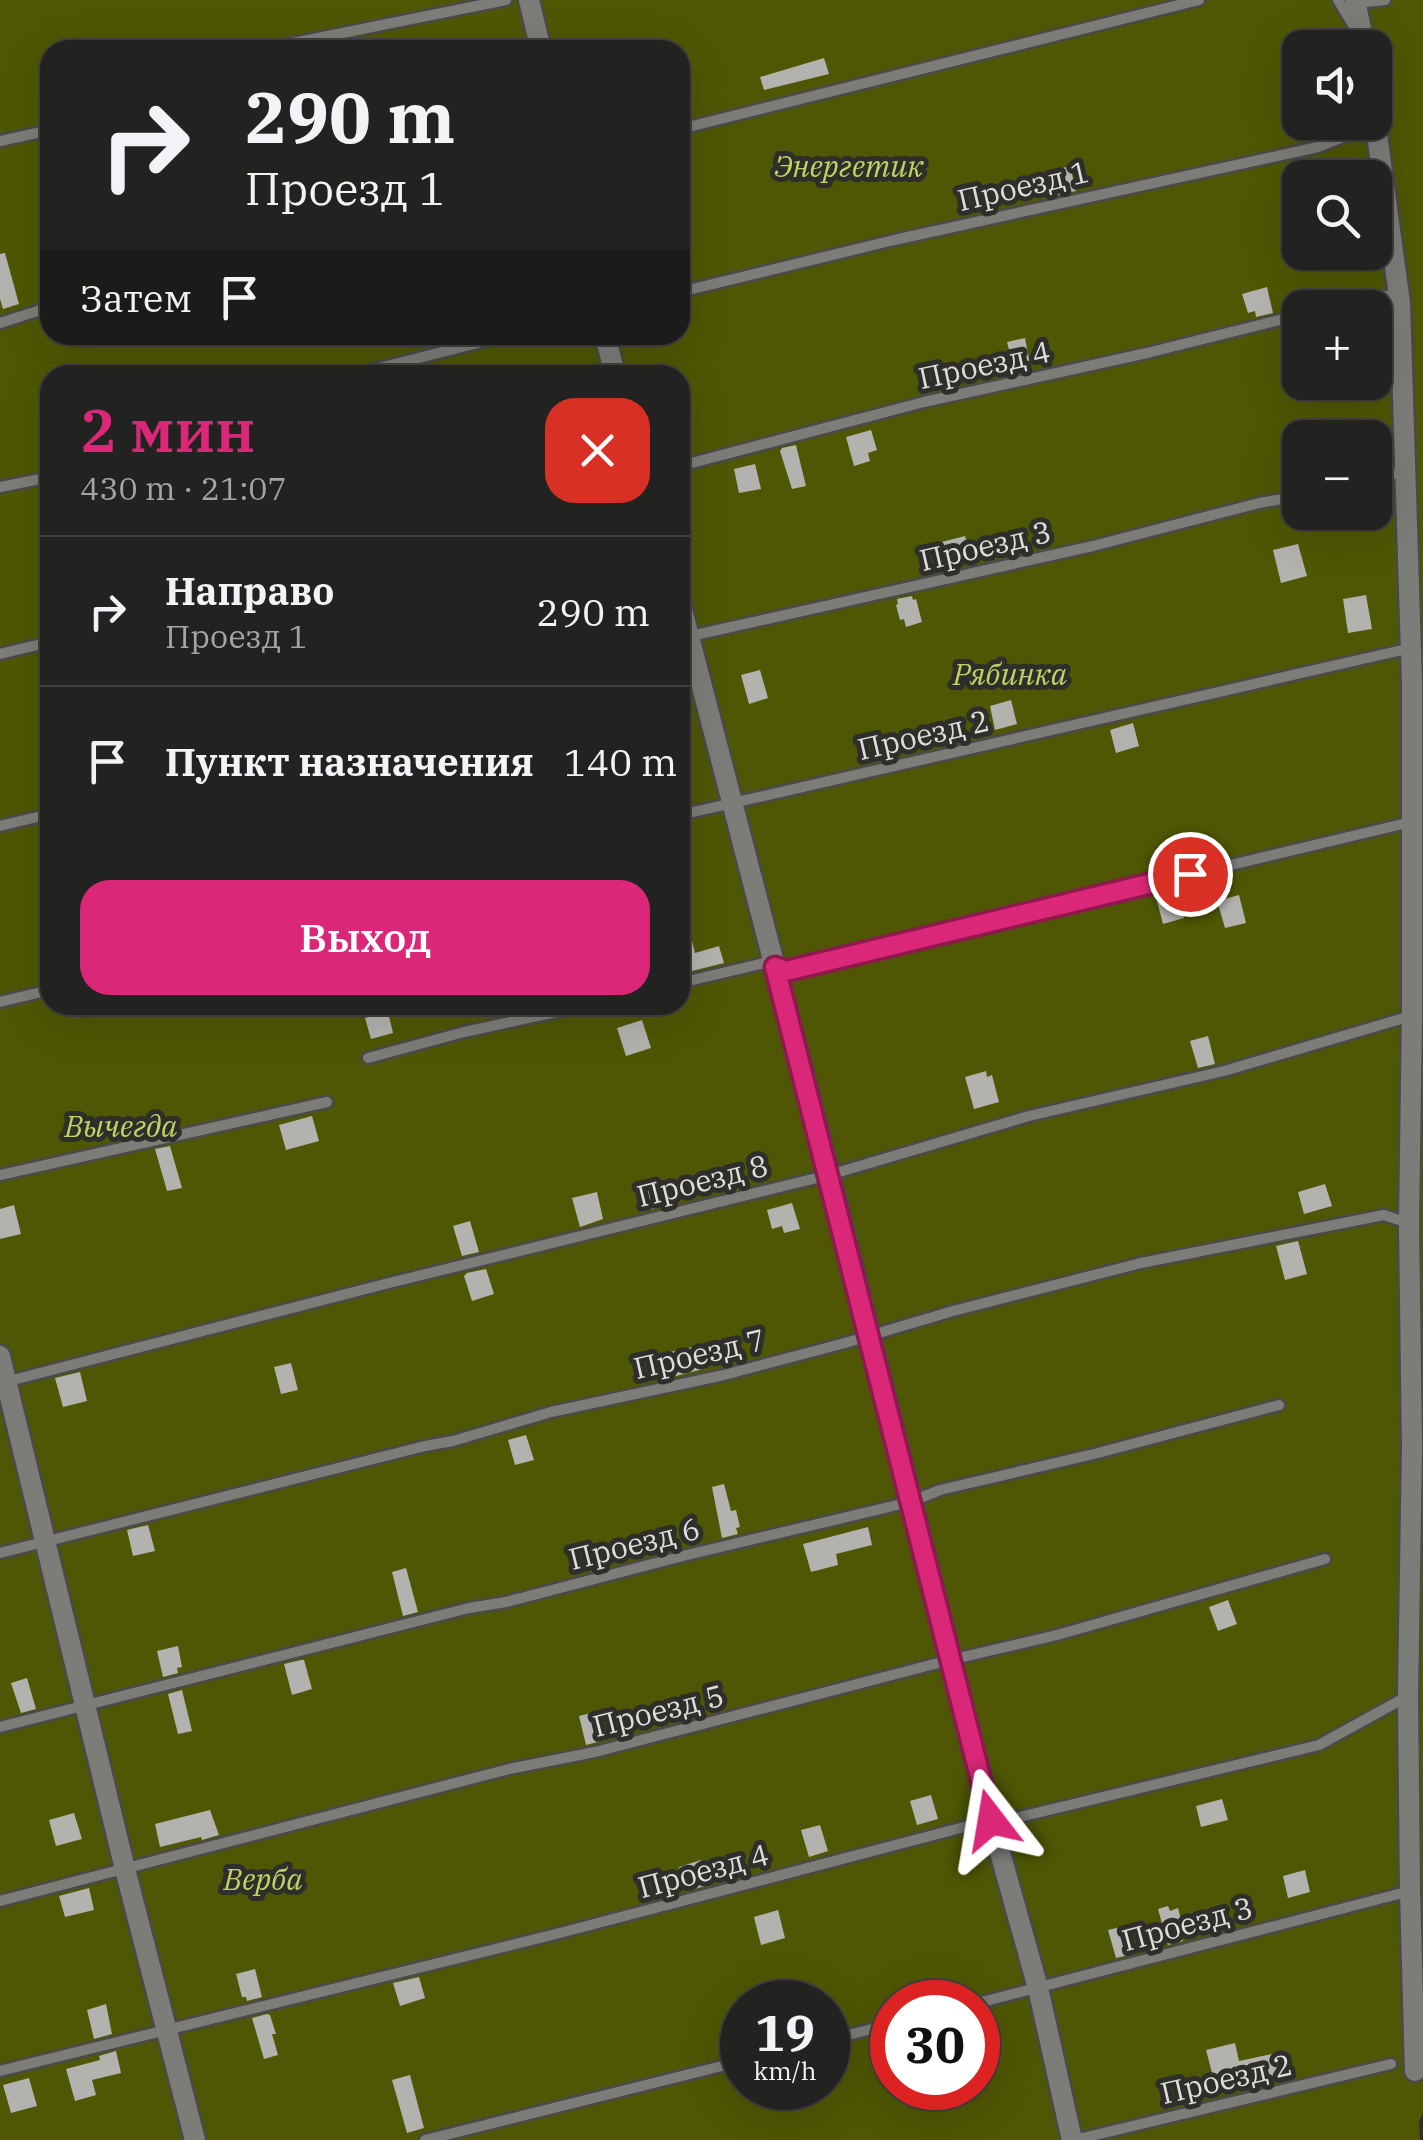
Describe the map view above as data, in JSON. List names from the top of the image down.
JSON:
{
  "streets": {
    "lane": [
      "Проезд 1",
      "Проезд 4",
      "Проезд 3",
      "Проезд 2",
      "Проезд 8",
      "Проезд 7",
      "Проезд 6",
      "Проезд 5"
    ]
  },
  "parks": [
    "Энергетик",
    "Рябинка",
    "Вычегда",
    "Верба"
  ],
  "page": {
    "map_buttons": ["+", "−"],
    "turn": ["290 m", "Проезд 1"],
    "then": "Затем",
    "heading": ["2 мин", "430 m · 21:07"],
    "list": [
      {
        "name": "Направо",
        "note": "Проезд 1",
        "value": "290 m"
      },
      {
        "name": "Пункт назначения",
        "value": "140 m"
      }
    ],
    "buttons": "Выход",
    "speed": "19 km/h",
    "limit": "30"
  }
}
